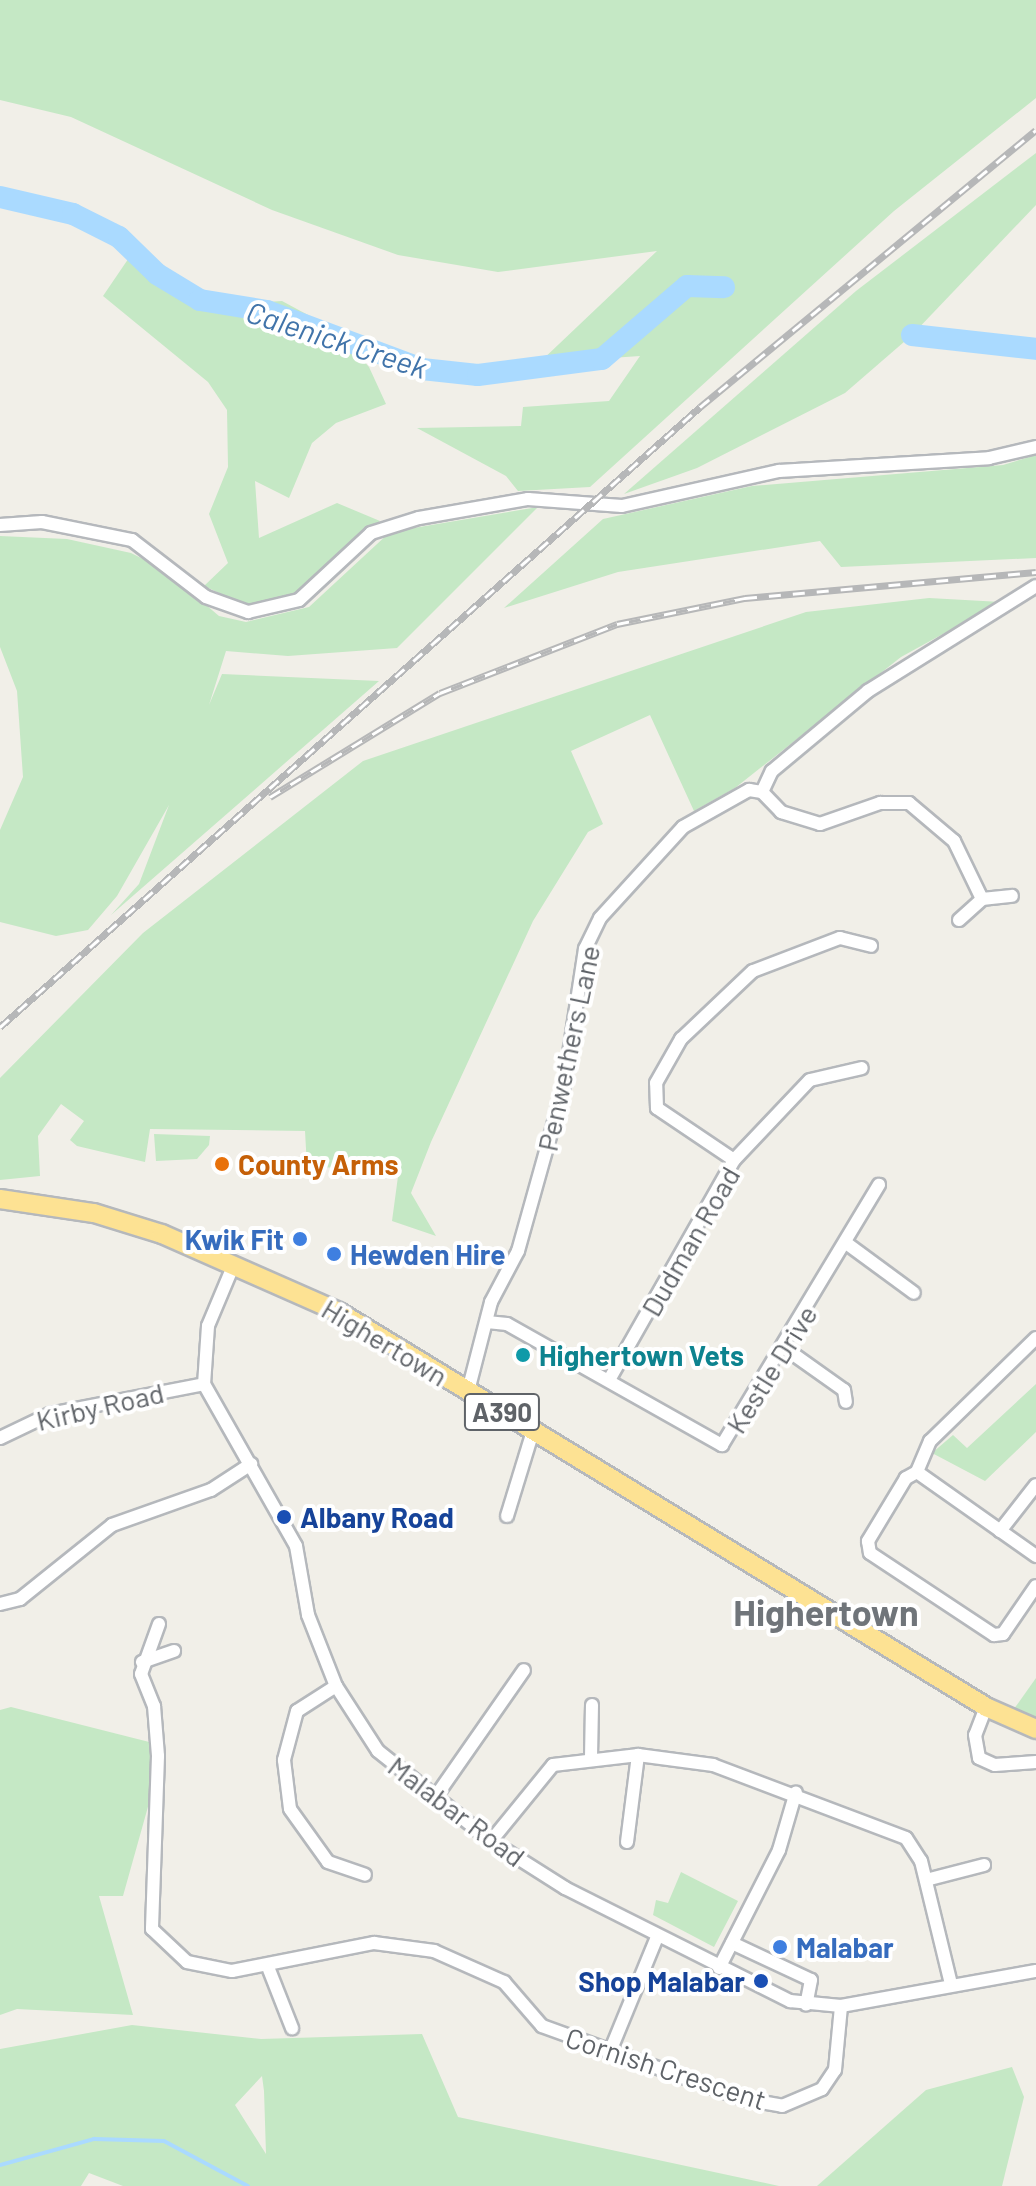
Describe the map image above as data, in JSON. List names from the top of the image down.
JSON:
{
  "streets": {
    "highway": ["Highertown", "A390"],
    "street": [
      "Penwethers Lane",
      "Dudman Road",
      "Kestle Drive",
      "Kirby Road",
      "Malabar Road",
      "Cornish Crescent"
    ]
  },
  "crossings": [
    ["Penwethers Lane", "Highertown"],
    ["Penwethers Lane", "Kestle Drive"],
    ["Dudman Road", "Kestle Drive"],
    ["Highertown", "A390"],
    ["Kirby Road", "Malabar Road"],
    ["Malabar Road", "Cornish Crescent"]
  ],
  "districts": ["Highertown"],
  "water": ["Calenick Creek"],
  "places": [
    "County Arms",
    "Kwik Fit",
    "Hewden Hire",
    "Highertown Vets",
    "Albany Road",
    "Malabar",
    "Shop Malabar"
  ]
}
